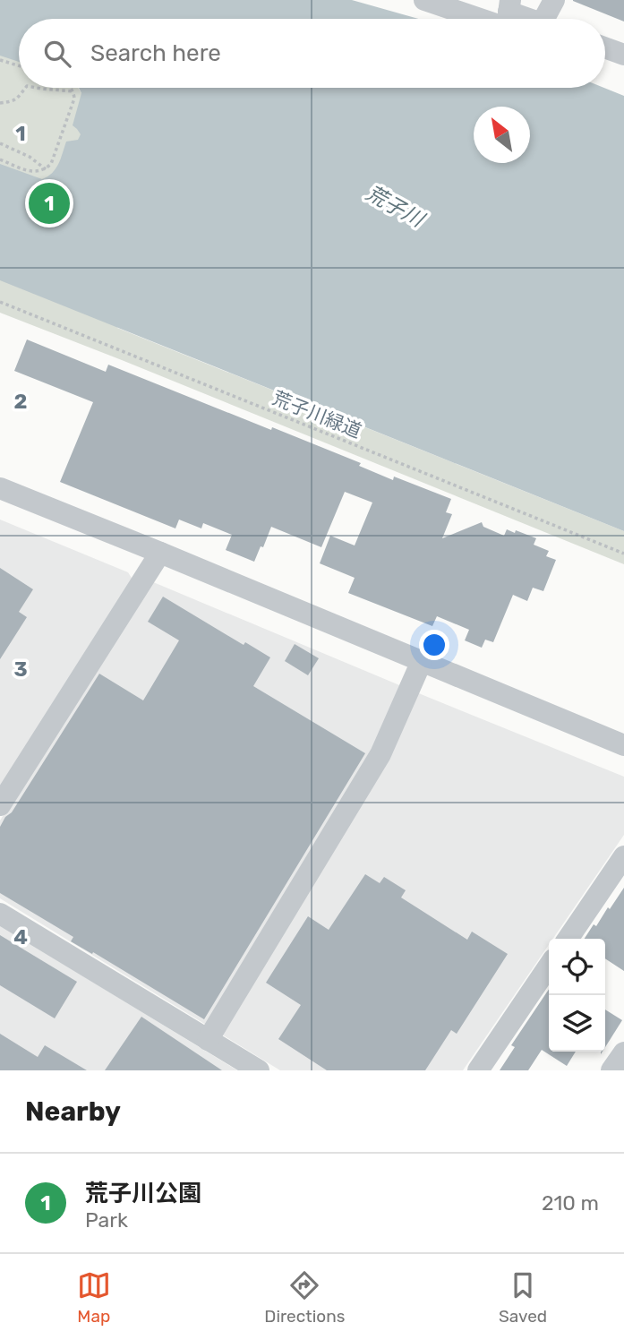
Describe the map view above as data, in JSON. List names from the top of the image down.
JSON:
{
  "streets": {
    "path": ["荒子川緑道"]
  },
  "water": ["荒子川"],
  "north": "top left",
  "page": {
    "search": "Search here",
    "pins": "1",
    "heading": "Nearby",
    "list": [
      {
        "mark": "1",
        "name": "荒子川公園",
        "note": "Park",
        "value": "210 m"
      }
    ],
    "nav": ["Map", "Directions", "Saved"]
  },
  "grid": {
    "rows": [
      "1",
      "2",
      "3",
      "4"
    ]
  }
}
